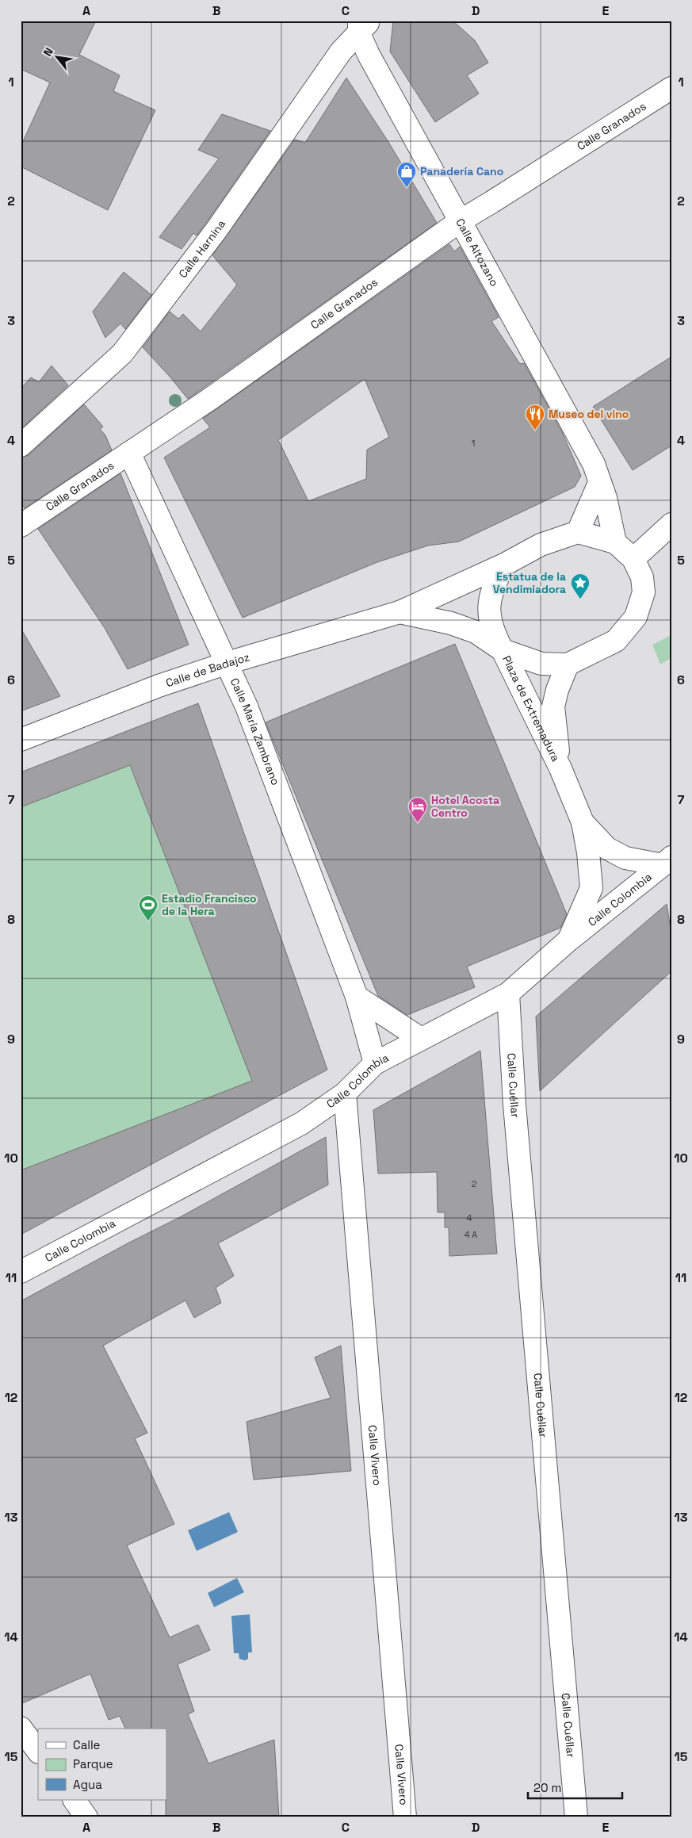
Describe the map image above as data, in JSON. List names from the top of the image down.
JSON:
{
  "streets": {
    "street": [
      "Calle Granados",
      "Calle Harnina",
      "Calle Altozano",
      "Calle de Badajoz",
      "Plaza de Extremadura",
      "Calle María Zambrano",
      "Calle Colombia",
      "Calle Cuéllar",
      "Calle Vivero"
    ]
  },
  "crossings": [
    ["Calle Granados", "Calle Altozano"],
    ["Calle Granados", "Calle María Zambrano"],
    ["Calle Harnina", "Calle Altozano"],
    ["Calle Altozano", "Calle de Badajoz"],
    ["Calle de Badajoz", "Plaza de Extremadura"],
    ["Calle de Badajoz", "Calle María Zambrano"],
    ["Plaza de Extremadura", "Calle Colombia"],
    ["Calle María Zambrano", "Calle Colombia"],
    ["Calle Colombia", "Calle Cuéllar"],
    ["Calle Colombia", "Calle Vivero"]
  ],
  "places": {
    "shop": ["Panadería Cano"],
    "restaurant": ["Museo del vino"],
    "place": ["Estatua de la Vendimiadora"],
    "hotel": ["Hotel Acosta Centro"],
    "sports": ["Estadio Francisco de la Hera"]
  },
  "house_numbers": [
    "1",
    "2",
    "4",
    "4 A"
  ],
  "legend": ["Calle", "Parque", "Agua"],
  "scale_bar": "20 m",
  "north": "top left",
  "grid": {
    "columns": [
      "A",
      "B",
      "C",
      "D",
      "E"
    ],
    "rows": [
      "1",
      "2",
      "3",
      "4",
      "5",
      "6",
      "7",
      "8",
      "9",
      "10",
      "11",
      "12",
      "13",
      "14",
      "15"
    ]
  }
}
